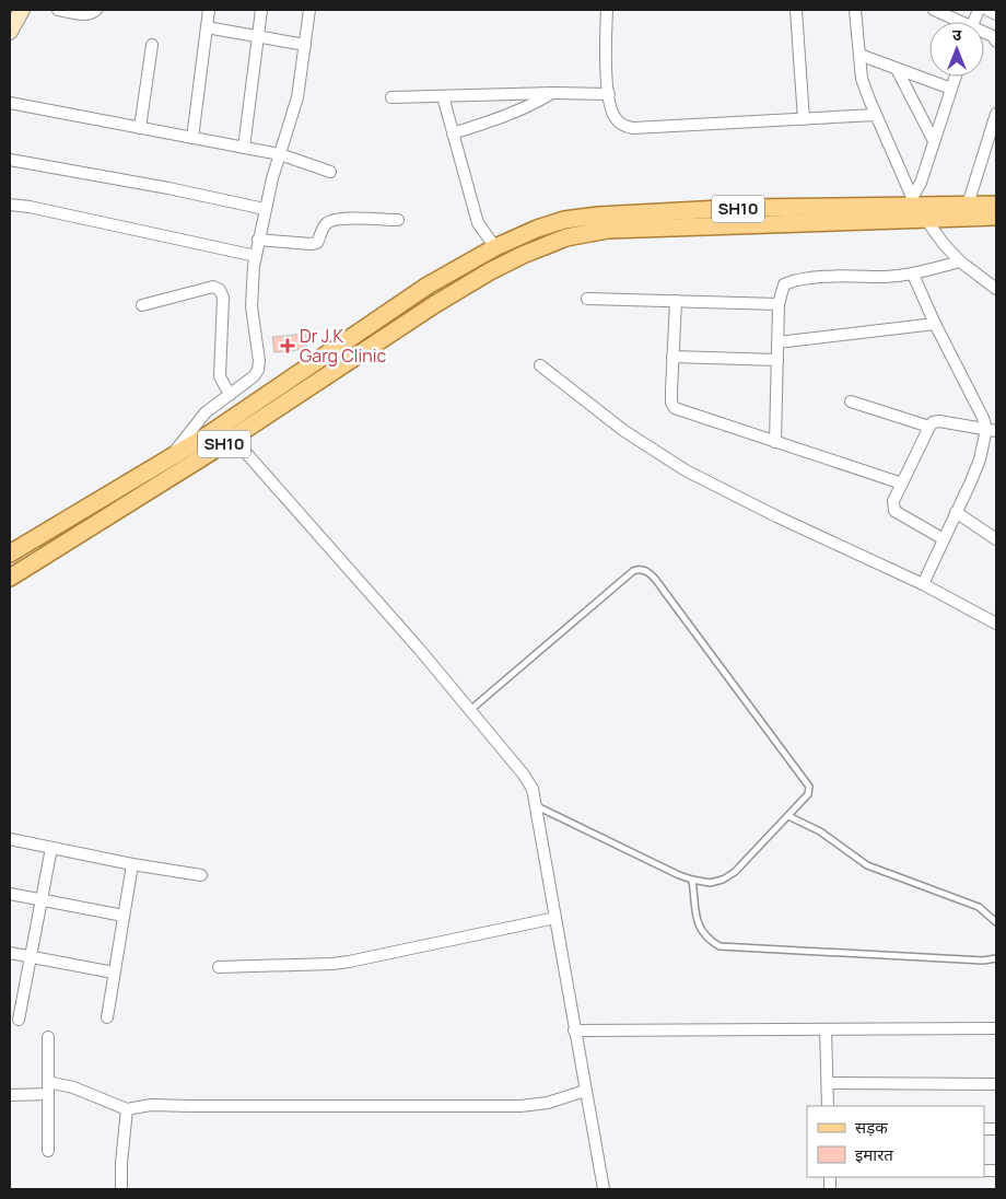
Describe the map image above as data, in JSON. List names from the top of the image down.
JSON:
{
  "streets": {
    "main road": ["SH10"]
  },
  "places": {
    "health": ["Dr J.K Garg Clinic"]
  },
  "legend": ["सड़क", "इमारत"],
  "north": "top"
}
